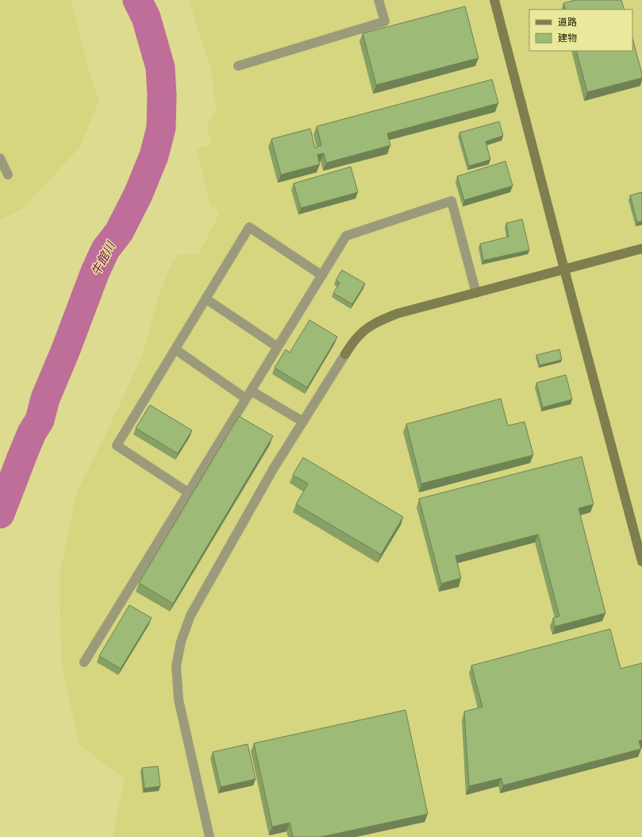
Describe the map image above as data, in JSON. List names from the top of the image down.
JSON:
{
  "water": ["牛館川"],
  "legend": ["道路", "建物"]
}
